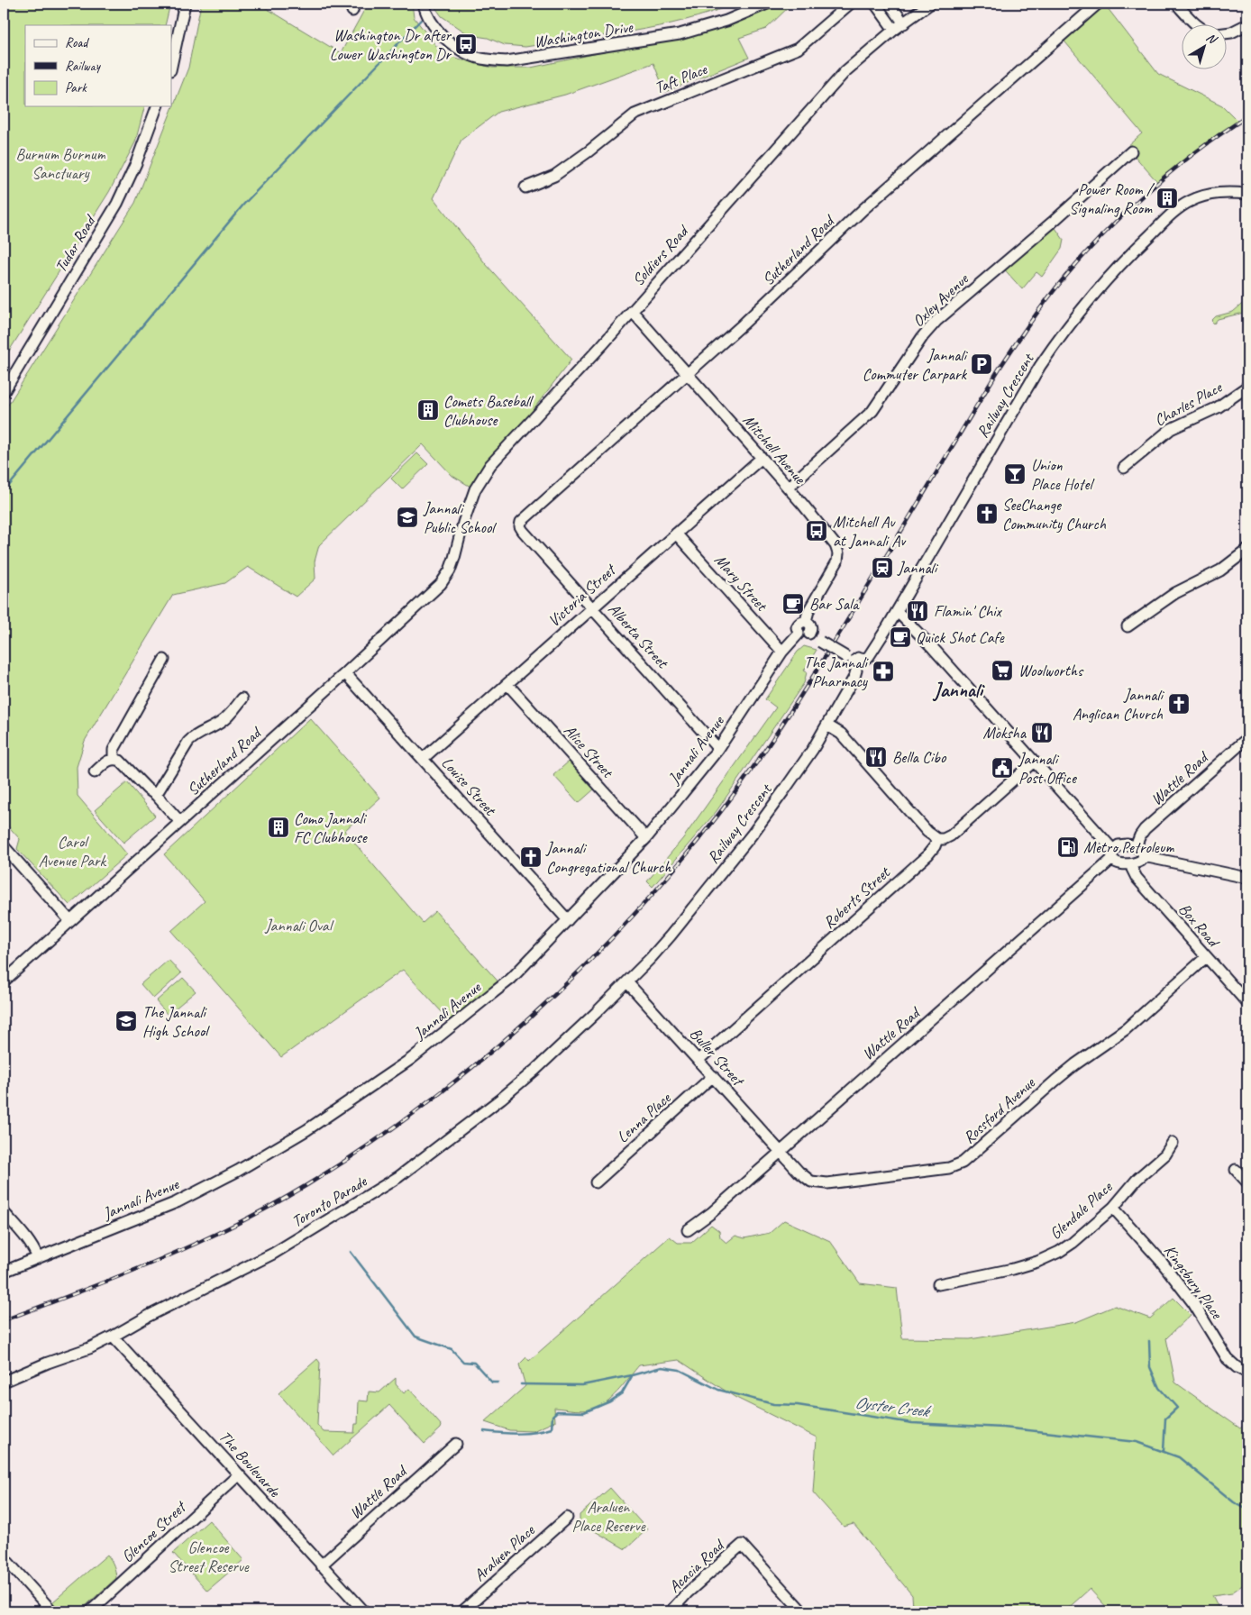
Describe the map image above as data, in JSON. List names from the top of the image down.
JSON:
{
  "streets": {
    "street": [
      "Washington Drive",
      "Taft Place",
      "Tudar Road",
      "Sutherland Road",
      "Soldiers Road",
      "Oxley Avenue",
      "Railway Crescent",
      "Charles Place",
      "Mitchell Avenue",
      "Mary Street",
      "Victoria Street",
      "Alberta Street",
      "Jannali Avenue",
      "Alice Street",
      "Wattle Road",
      "Louise Street",
      "Roberts Street",
      "Box Road",
      "Buller Street",
      "Rossford Avenue",
      "Lenna Place",
      "Toronto Parade",
      "Glendale Place",
      "Kingsbury Place",
      "The Boulevarde",
      "Glencoe Street",
      "Araluen Place",
      "Acacia Road"
    ]
  },
  "crossings": [
    ["Sutherland Road", "Soldiers Road"],
    ["Sutherland Road", "Mitchell Avenue"],
    ["Sutherland Road", "Alberta Street"],
    ["Sutherland Road", "Louise Street"],
    ["Soldiers Road", "Mitchell Avenue"],
    ["Oxley Avenue", "Mitchell Avenue"],
    ["Railway Crescent", "Buller Street"],
    ["Railway Crescent", "Toronto Parade"],
    ["Mitchell Avenue", "Victoria Street"],
    ["Mitchell Avenue", "Jannali Avenue"],
    ["Mary Street", "Victoria Street"],
    ["Mary Street", "Jannali Avenue"],
    ["Victoria Street", "Alberta Street"],
    ["Victoria Street", "Alice Street"],
    ["Victoria Street", "Louise Street"],
    ["Alberta Street", "Jannali Avenue"],
    ["Jannali Avenue", "Alice Street"],
    ["Jannali Avenue", "Louise Street"],
    ["Wattle Road", "Box Road"],
    ["Wattle Road", "Buller Street"],
    ["Wattle Road", "Rossford Avenue"],
    ["Wattle Road", "The Boulevarde"],
    ["Roberts Street", "Buller Street"],
    ["Box Road", "Rossford Avenue"],
    ["Buller Street", "Rossford Avenue"],
    ["Buller Street", "Lenna Place"],
    ["Buller Street", "Toronto Parade"],
    ["Toronto Parade", "The Boulevarde"],
    ["Glendale Place", "Kingsbury Place"],
    ["The Boulevarde", "Glencoe Street"]
  ],
  "districts": ["Jannali"],
  "water": ["Oyster Creek"],
  "parks": [
    "Burnum Burnum Sanctuary",
    "Carol Avenue Park",
    "Jannali Oval",
    "Araluen Place Reserve",
    "Glencoe Street Reserve"
  ],
  "places": {
    "bus stop": ["Washington Dr after Lower Washington Dr", "Mitchell Av at Jannali Av"],
    "building": ["Power Room / Signaling Room", "Comets Baseball Clubhouse", "Como Jannali FC Clubhouse"],
    "parking": ["Jannali Commuter Carpark"],
    "bar": ["Union Place Hotel"],
    "church": ["SeeChange Community Church", "Jannali Anglican Church", "Jannali Congregational Church"],
    "school or university": ["Jannali Public School", "The Jannali High School"],
    "station": ["Jannali"],
    "cafe": ["Bar Sala", "Quick Shot Cafe"],
    "restaurant": ["Flamin' Chix", "Moksha", "Bella Cibo"],
    "supermarket": ["Woolworths"],
    "pharmacy": ["The Jannali Pharmacy"],
    "public building": ["Jannali Post Office"],
    "fuel station": ["Metro Petroleum"]
  },
  "legend": ["Road", "Railway", "Park"],
  "north": "top right"
}
